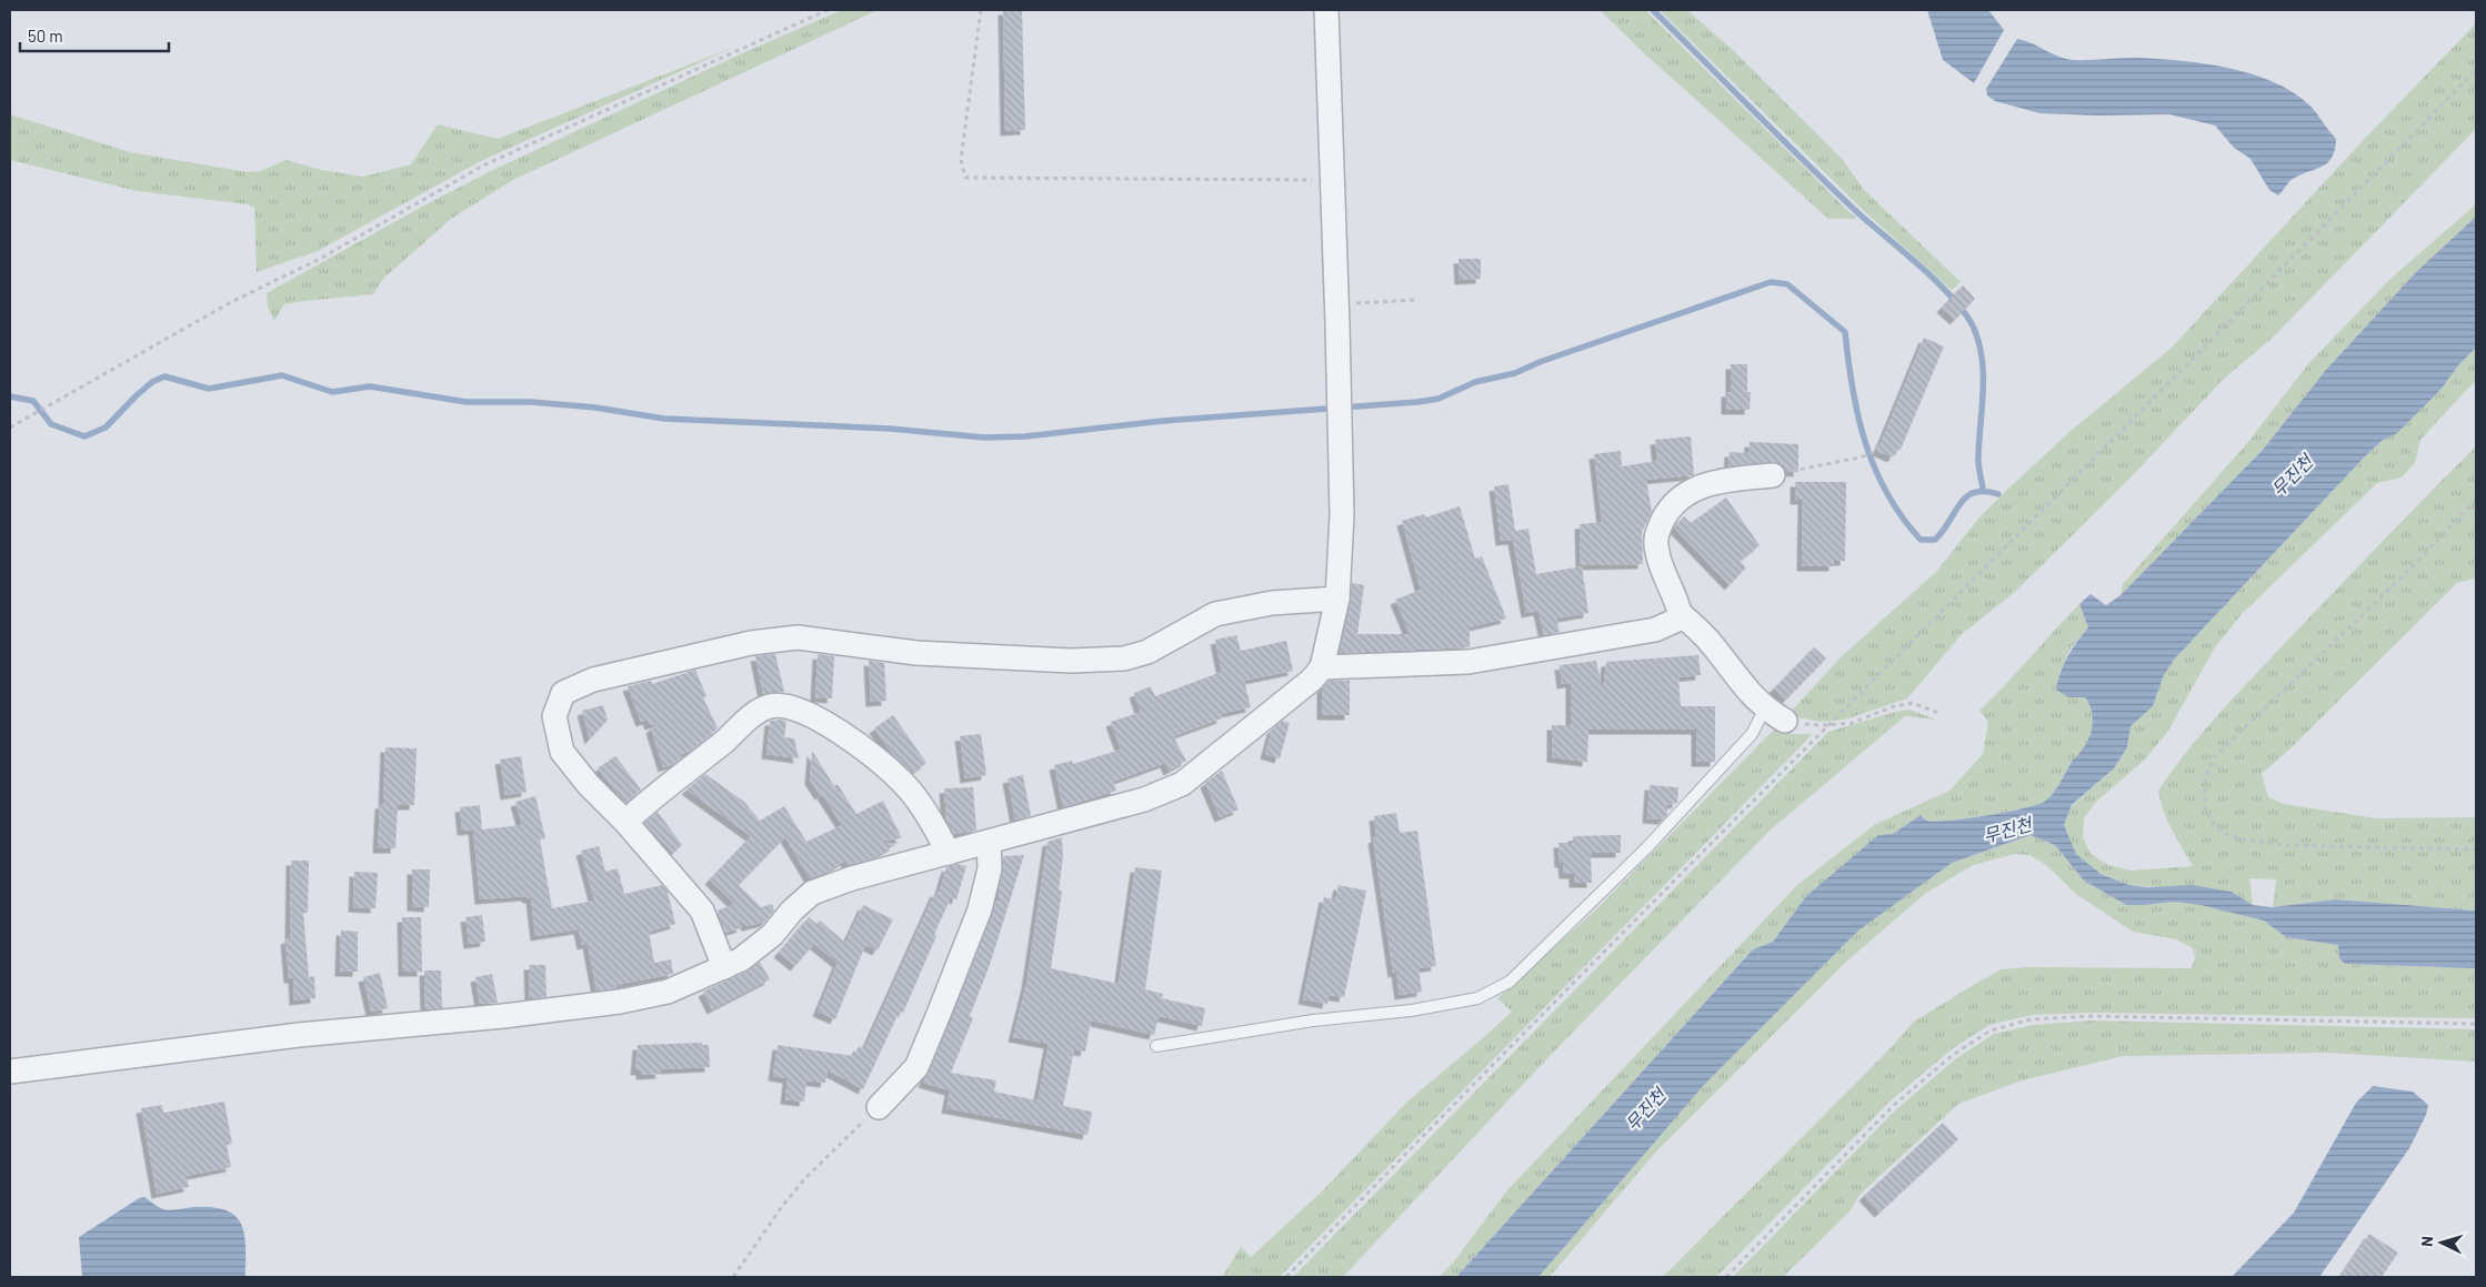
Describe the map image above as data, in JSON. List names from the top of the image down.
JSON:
{
  "water": ["무진천"],
  "scale_bar": "50 m",
  "north": "left"
}
